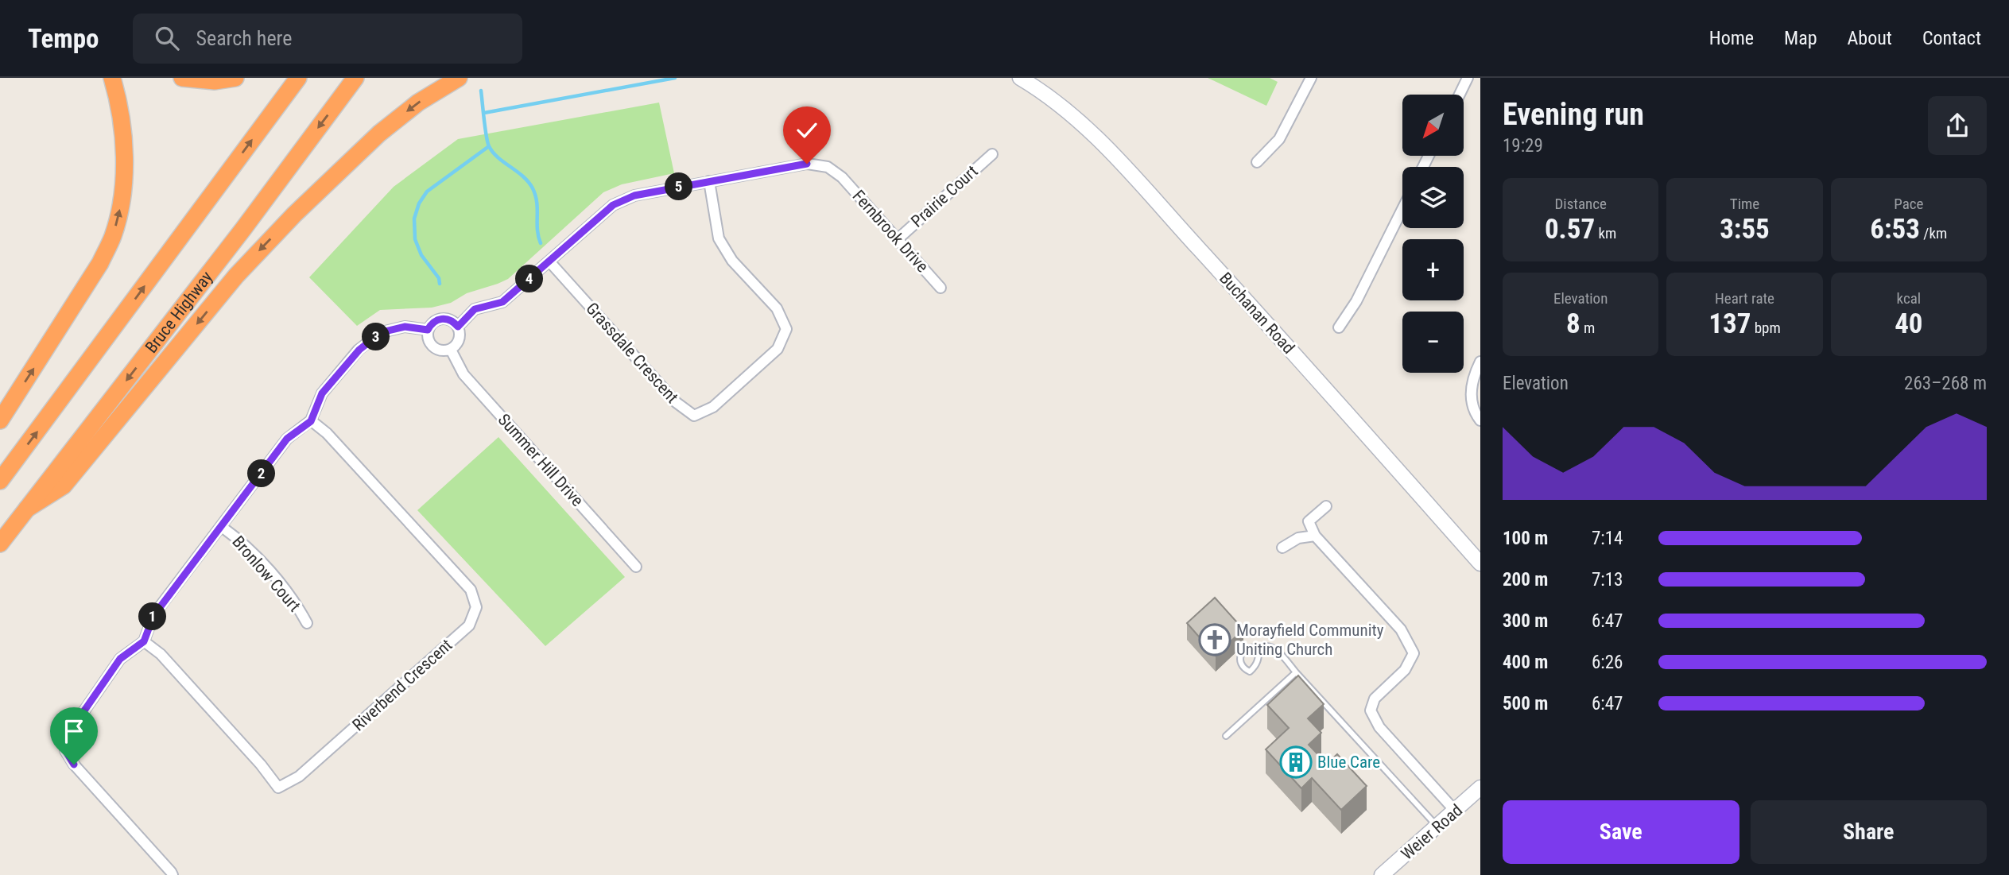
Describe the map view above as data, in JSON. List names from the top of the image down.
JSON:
{
  "streets": {
    "highway": ["Bruce Highway"],
    "main road": ["Buchanan Road", "Weier Road"],
    "street": [
      "Prairie Court",
      "Fernbrook Drive",
      "Grassdale Crescent",
      "Summer Hill Drive",
      "Bronlow Court",
      "Riverbend Crescent"
    ]
  },
  "crossings": [
    ["Prairie Court", "Fernbrook Drive"],
    ["Fernbrook Drive", "Grassdale Crescent"],
    ["Fernbrook Drive", "Summer Hill Drive"]
  ],
  "places": {
    "church": ["Morayfield Community Uniting Church"],
    "building": ["Blue Care"]
  },
  "north": "bottom left",
  "page": {
    "header": "Tempo",
    "search": "Search here",
    "nav": [
      "Home",
      "Map",
      "About",
      "Contact"
    ],
    "heading": ["Evening run", "19:29"],
    "map_buttons": ["+", "−"],
    "pins": [
      "5",
      "4",
      "3",
      "2",
      "1"
    ],
    "stats": [
      ["Distance", "0.57 km"],
      ["Time", "3:55"],
      ["Pace", "6:53 /km"],
      ["Elevation", "8 m"],
      ["Heart rate", "137 bpm"],
      ["kcal", "40"]
    ],
    "chart": ["Elevation", "263–268 m"],
    "list": [
      {
        "name": "100 m",
        "note": "7:14"
      },
      {
        "name": "200 m",
        "note": "7:13"
      },
      {
        "name": "300 m",
        "note": "6:47"
      },
      {
        "name": "400 m",
        "note": "6:26"
      },
      {
        "name": "500 m",
        "note": "6:47"
      }
    ],
    "buttons": ["Save", "Share"]
  }
}
